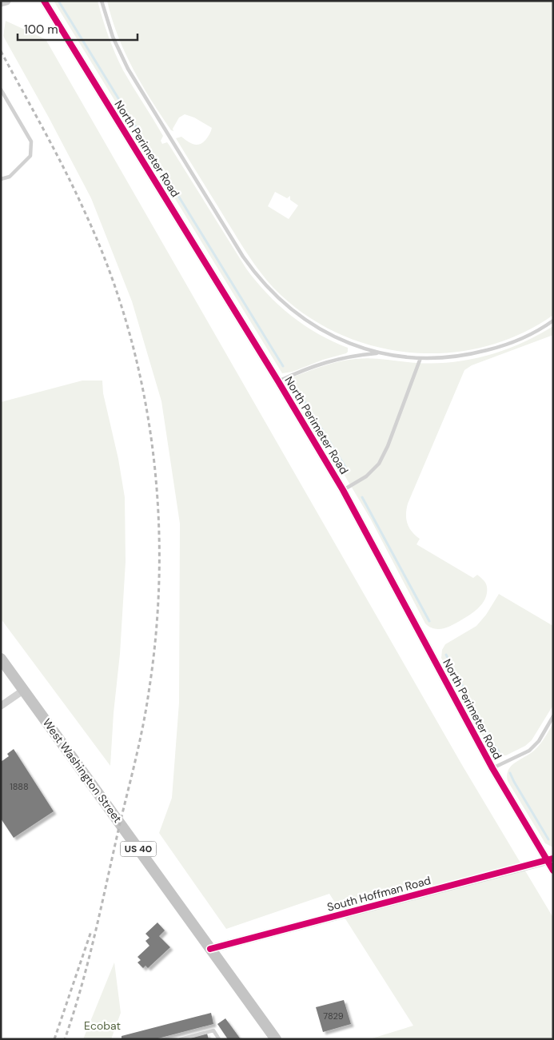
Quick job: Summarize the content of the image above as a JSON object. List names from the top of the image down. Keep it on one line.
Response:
{"streets":{"main road":["West Washington Street","US 40"],"street":["North Perimeter Road","South Hoffman Road"]},"crossings":[["North Perimeter Road","South Hoffman Road"],["West Washington Street","South Hoffman Road"]],"parks":["Ecobat"],"house_numbers":["1888","7829"],"scale_bar":"100 m"}
